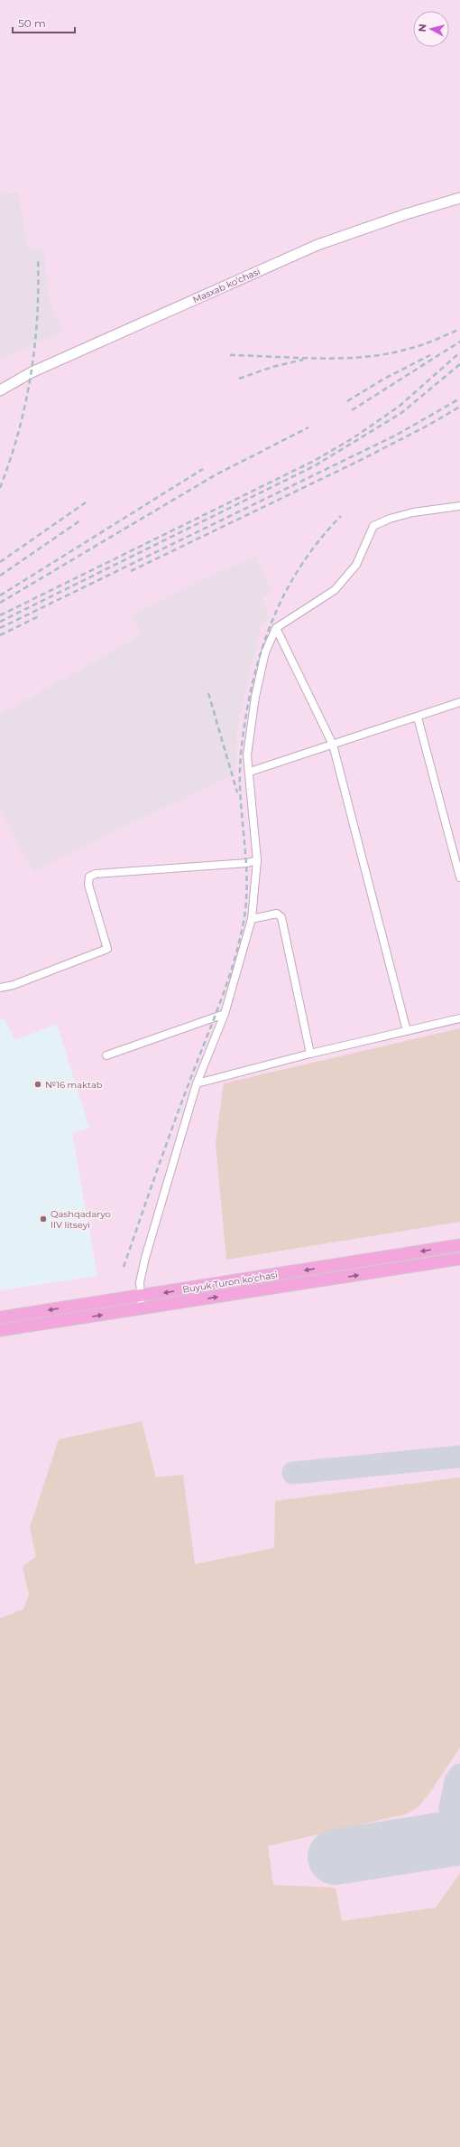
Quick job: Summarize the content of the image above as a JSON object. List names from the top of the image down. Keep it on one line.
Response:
{"streets":{"main road":["Masxab ko'chasi","Buyuk Turon ko'chasi"]},"places":["№16 maktab","Qashqadaryo IIV litseyi"],"scale_bar":"50 m","north":"left"}
